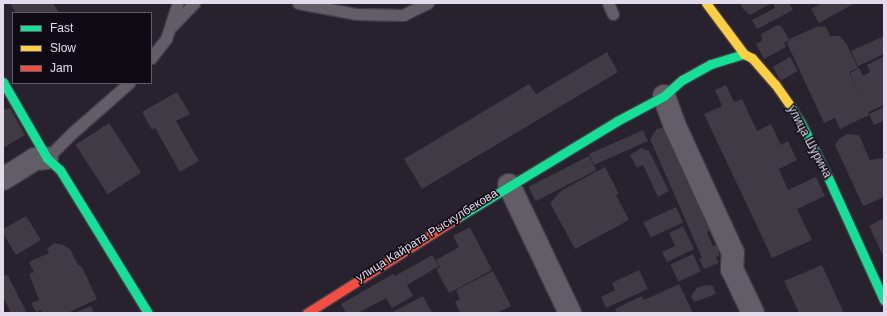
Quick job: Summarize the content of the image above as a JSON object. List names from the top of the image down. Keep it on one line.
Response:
{"streets":{"street":["улица Шурина","улица Кайрата Рыскулбекова"]},"legend":["Fast","Slow","Jam"]}
